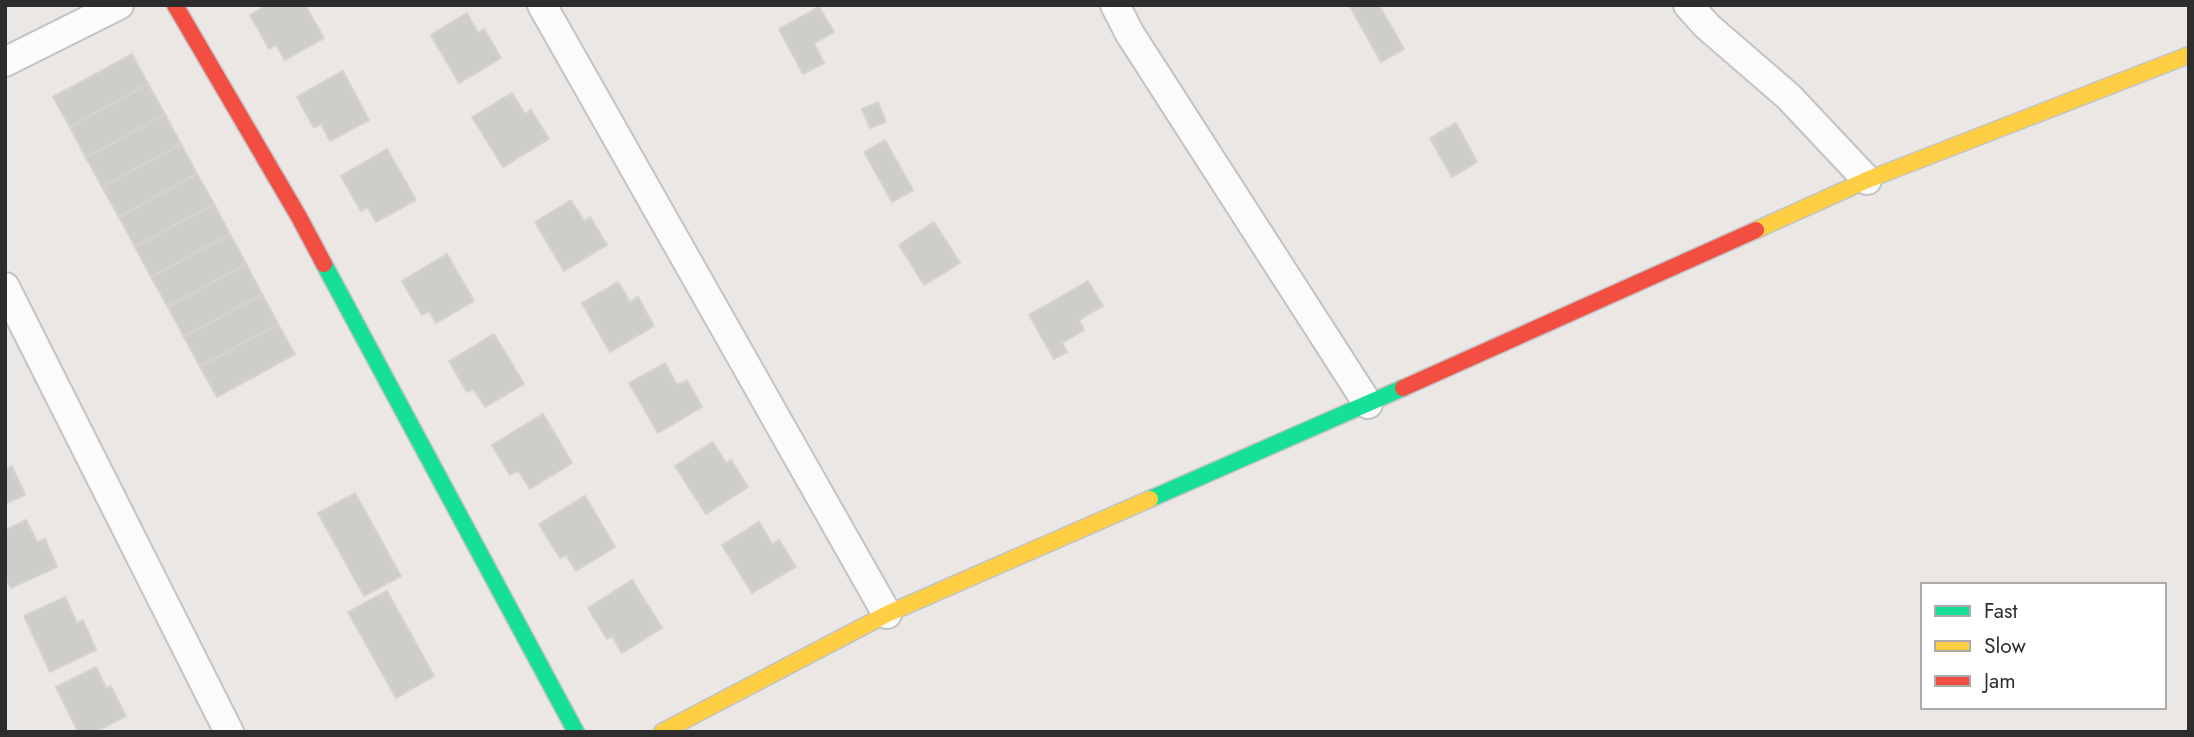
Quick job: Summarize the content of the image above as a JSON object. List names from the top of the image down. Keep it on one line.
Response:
{"legend":["Fast","Slow","Jam"]}
